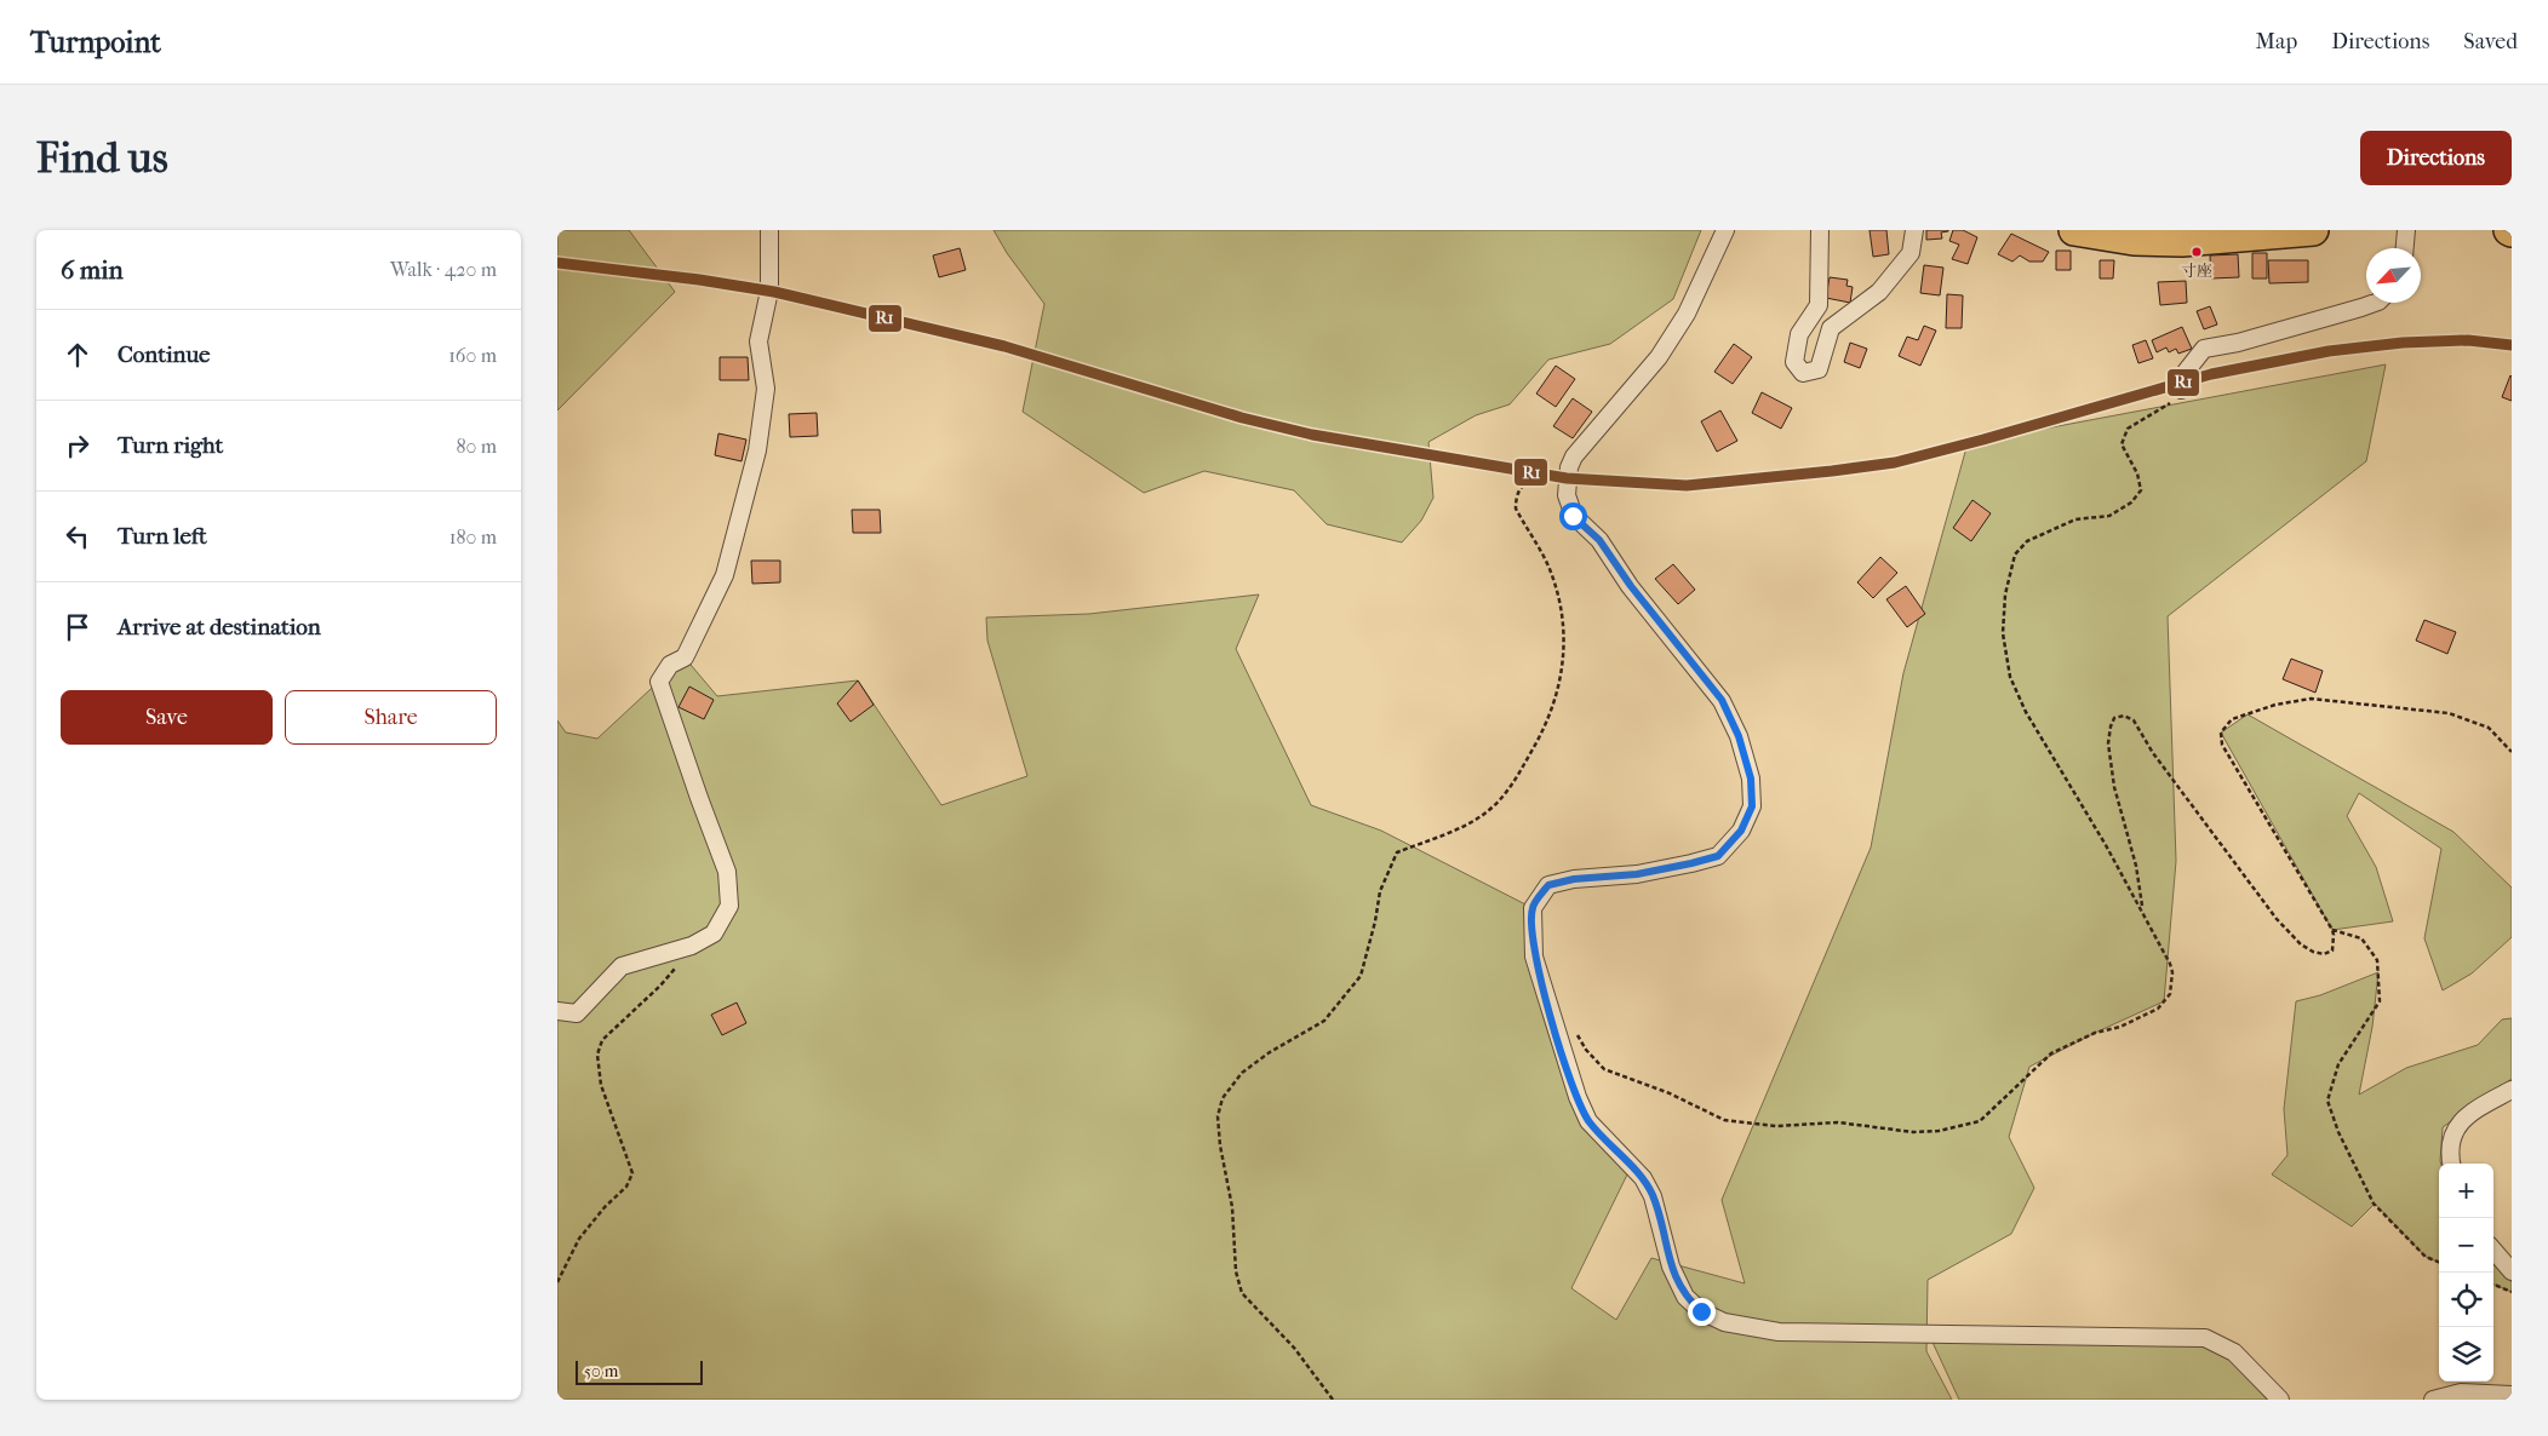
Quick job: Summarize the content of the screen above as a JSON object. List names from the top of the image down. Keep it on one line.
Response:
{"places":["寸座"],"lines":["transit line R1"],"scale_bar":"50 m","north":"bottom left","page":{"header":"Turnpoint","nav":["Map","Directions","Saved"],"buttons":["Directions",["Save","Share"]],"title":"Find us","heading":["6 min","Walk · 420 m"],"list":[["Continue","160 m"],["Turn right","80 m"],["Turn left","180 m"],"Arrive at destination"],"map_buttons":["+","−"],"scale":"50 m"}}
